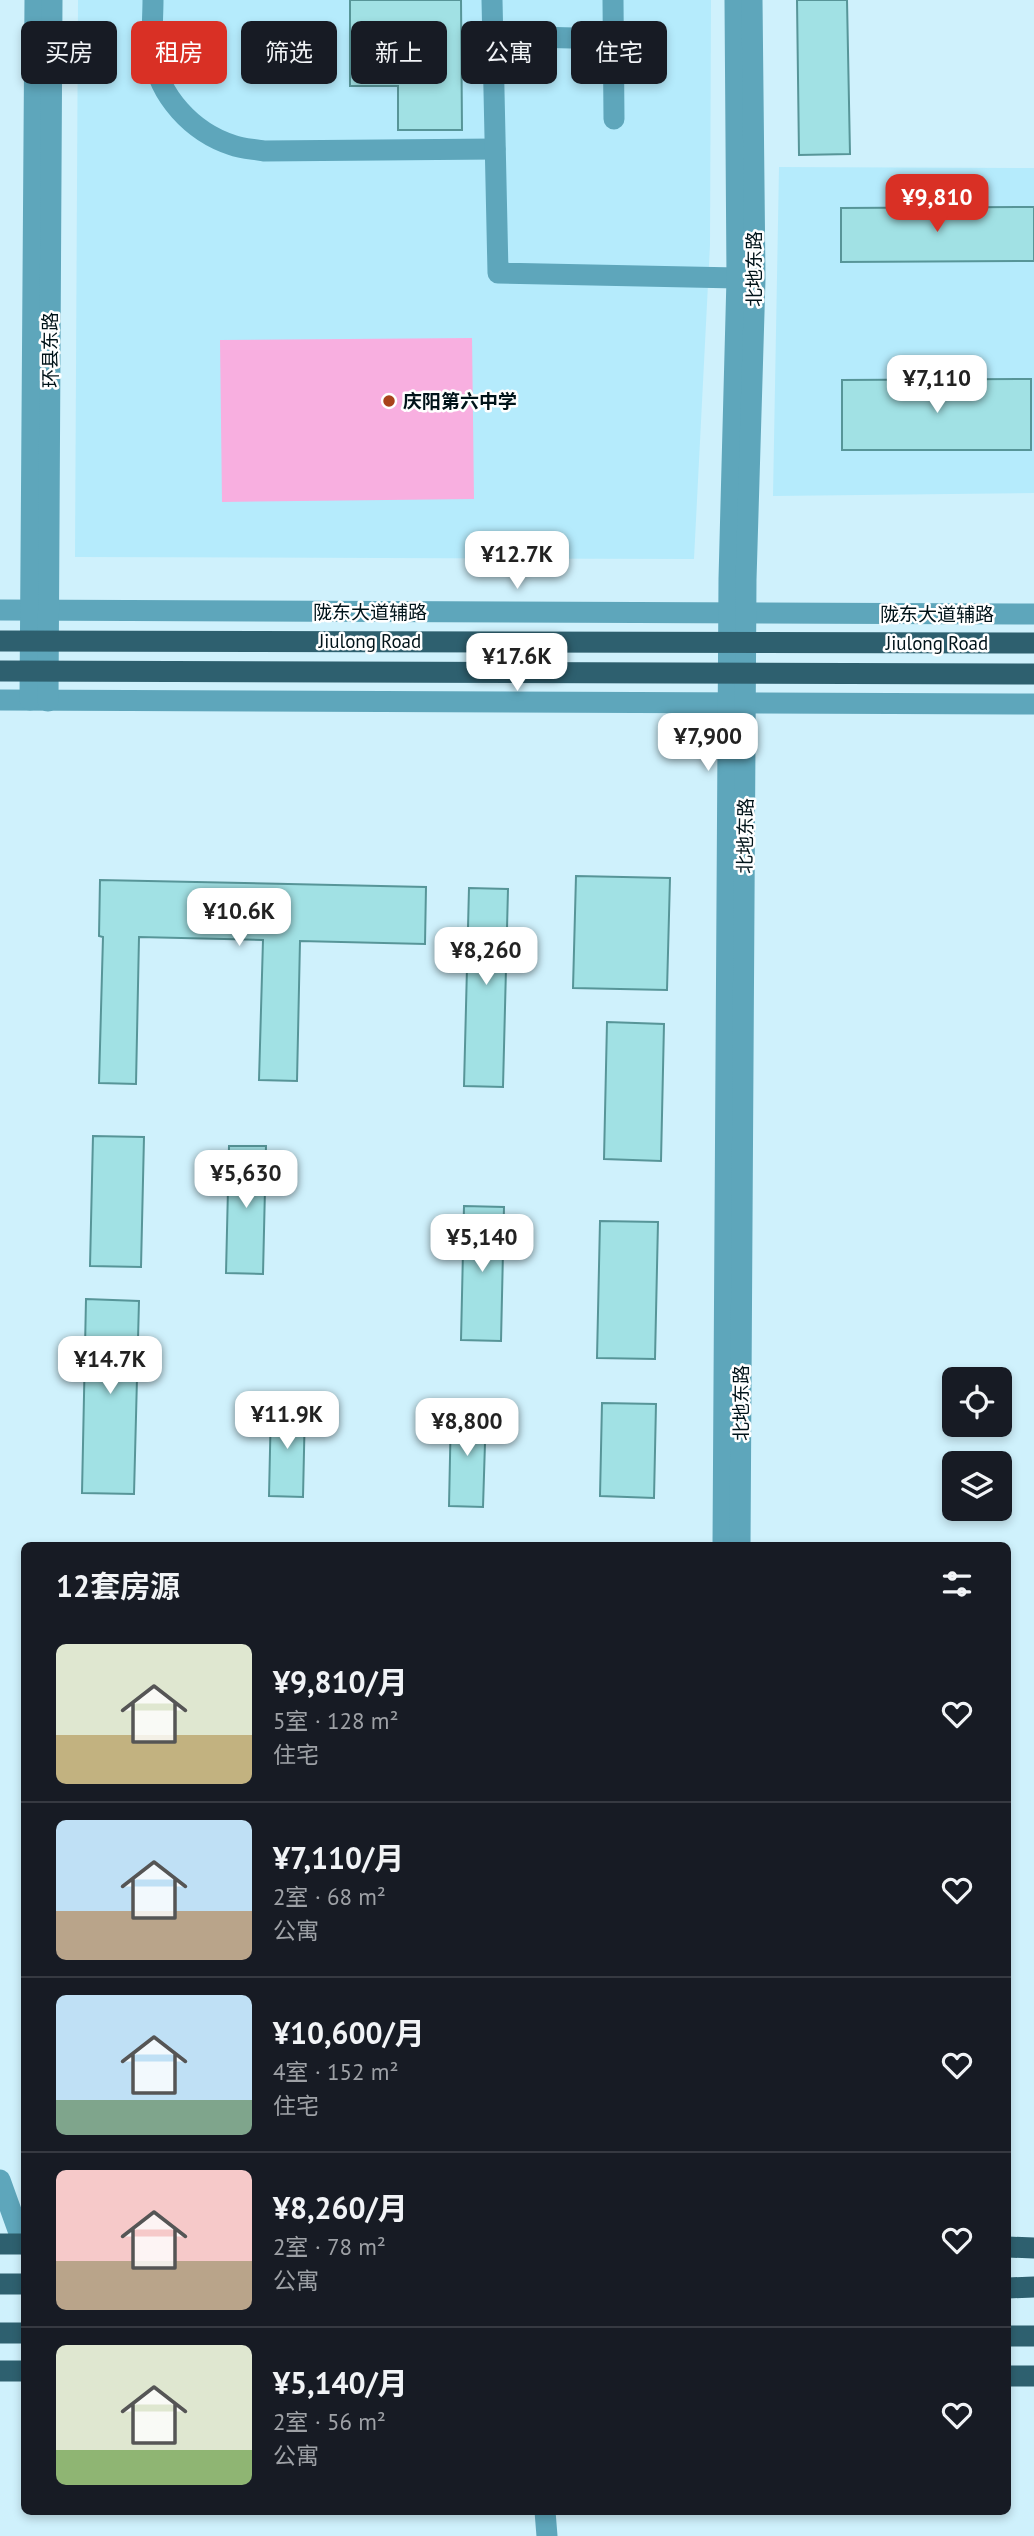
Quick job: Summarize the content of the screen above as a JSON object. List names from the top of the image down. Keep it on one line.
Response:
{"streets":{"main road":["Jiulong Road"],"street":["北地东路","环县东路","陇东大道辅路"]},"crossings":[["北地东路","陇东大道辅路"],["北地东路","Jiulong Road"],["环县东路","陇东大道辅路"],["环县东路","Jiulong Road"]],"places":["庆阳第六中学"],"page":{"chip":["买房","租房","筛选","新上","公寓","住宅"],"price":["¥9,810","¥7,110","¥12.7K","¥17.6K","¥7,900","¥10.6K","¥8,260","¥5,630","¥5,140","¥14.7K","¥11.9K","¥8,800"],"heading":"12套房源","list":[{"name":"¥9,810/月","note":"5室 · 128 m² · 住宅"},{"name":"¥7,110/月","note":"2室 · 68 m² · 公寓"},{"name":"¥10,600/月","note":"4室 · 152 m² · 住宅"},{"name":"¥8,260/月","note":"2室 · 78 m² · 公寓"},{"name":"¥5,140/月","note":"2室 · 56 m² · 公寓"}]}}
